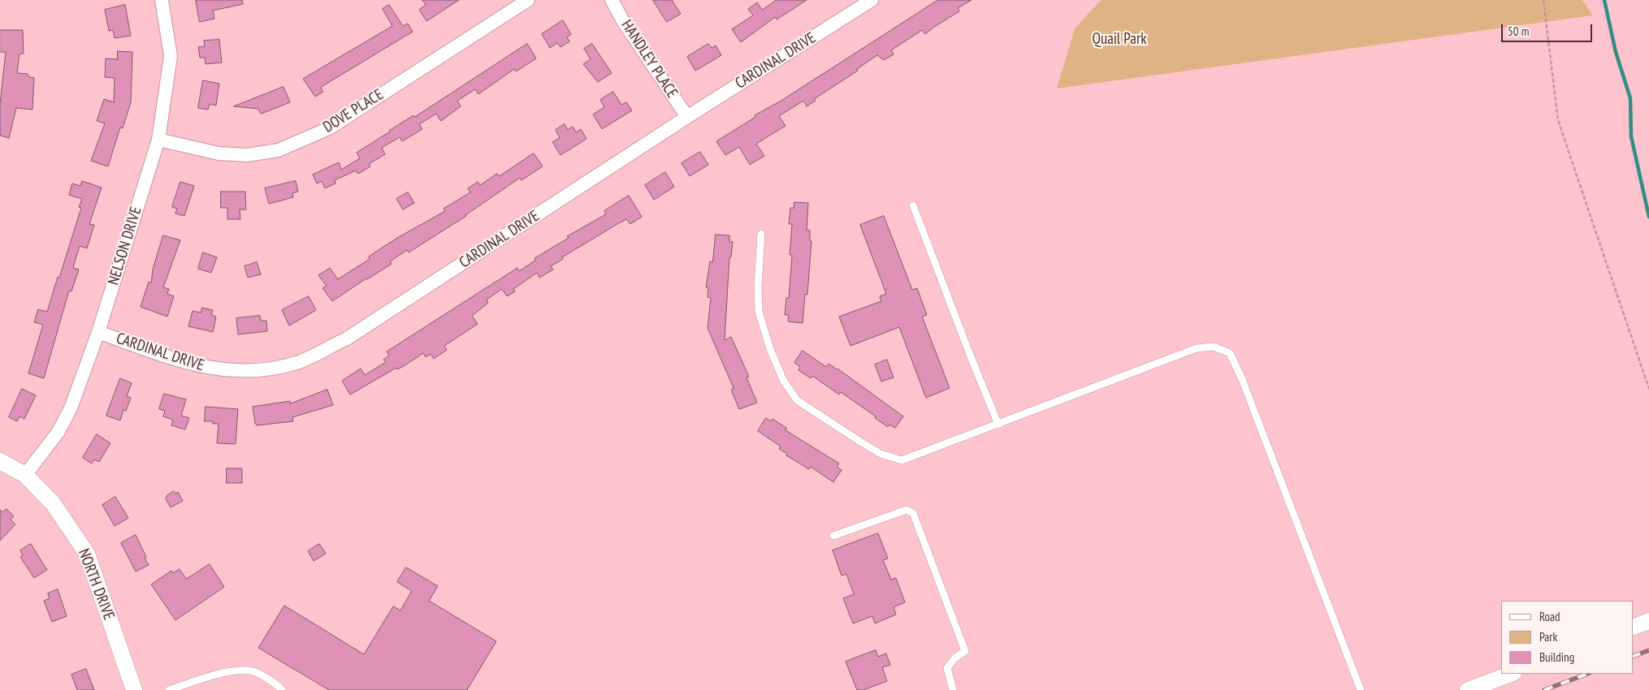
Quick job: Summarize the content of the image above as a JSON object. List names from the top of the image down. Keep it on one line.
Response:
{"streets":{"street":["HANDLEY PLACE","CARDINAL DRIVE","DOVE PLACE","NELSON DRIVE","NORTH DRIVE"]},"crossings":[["HANDLEY PLACE","CARDINAL DRIVE"],["CARDINAL DRIVE","NELSON DRIVE"],["DOVE PLACE","NELSON DRIVE"],["NELSON DRIVE","NORTH DRIVE"]],"parks":["Quail Park"],"legend":["Road","Park","Building"],"scale_bar":"50 m"}
